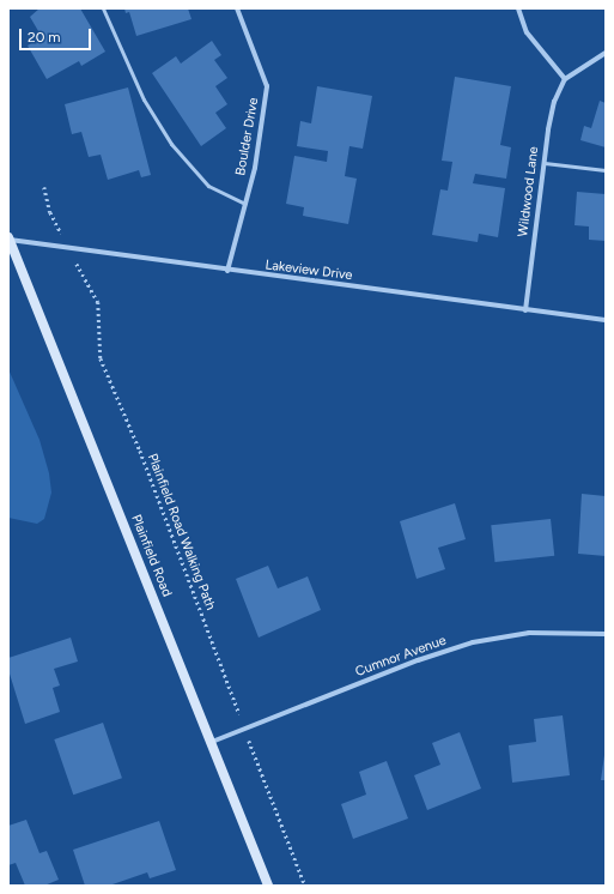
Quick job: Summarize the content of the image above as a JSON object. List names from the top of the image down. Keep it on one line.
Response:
{"streets":{"main road":["Plainfield Road"],"street":["Boulder Drive","Wildwood Lane","Lakeview Drive","Cumnor Avenue"],"path":["Plainfield Road Walking Path"]},"crossings":[["Boulder Drive","Lakeview Drive"],["Wildwood Lane","Lakeview Drive"],["Lakeview Drive","Plainfield Road Walking Path"],["Lakeview Drive","Plainfield Road"],["Plainfield Road Walking Path","Cumnor Avenue"],["Plainfield Road","Cumnor Avenue"]],"scale_bar":"20 m"}
